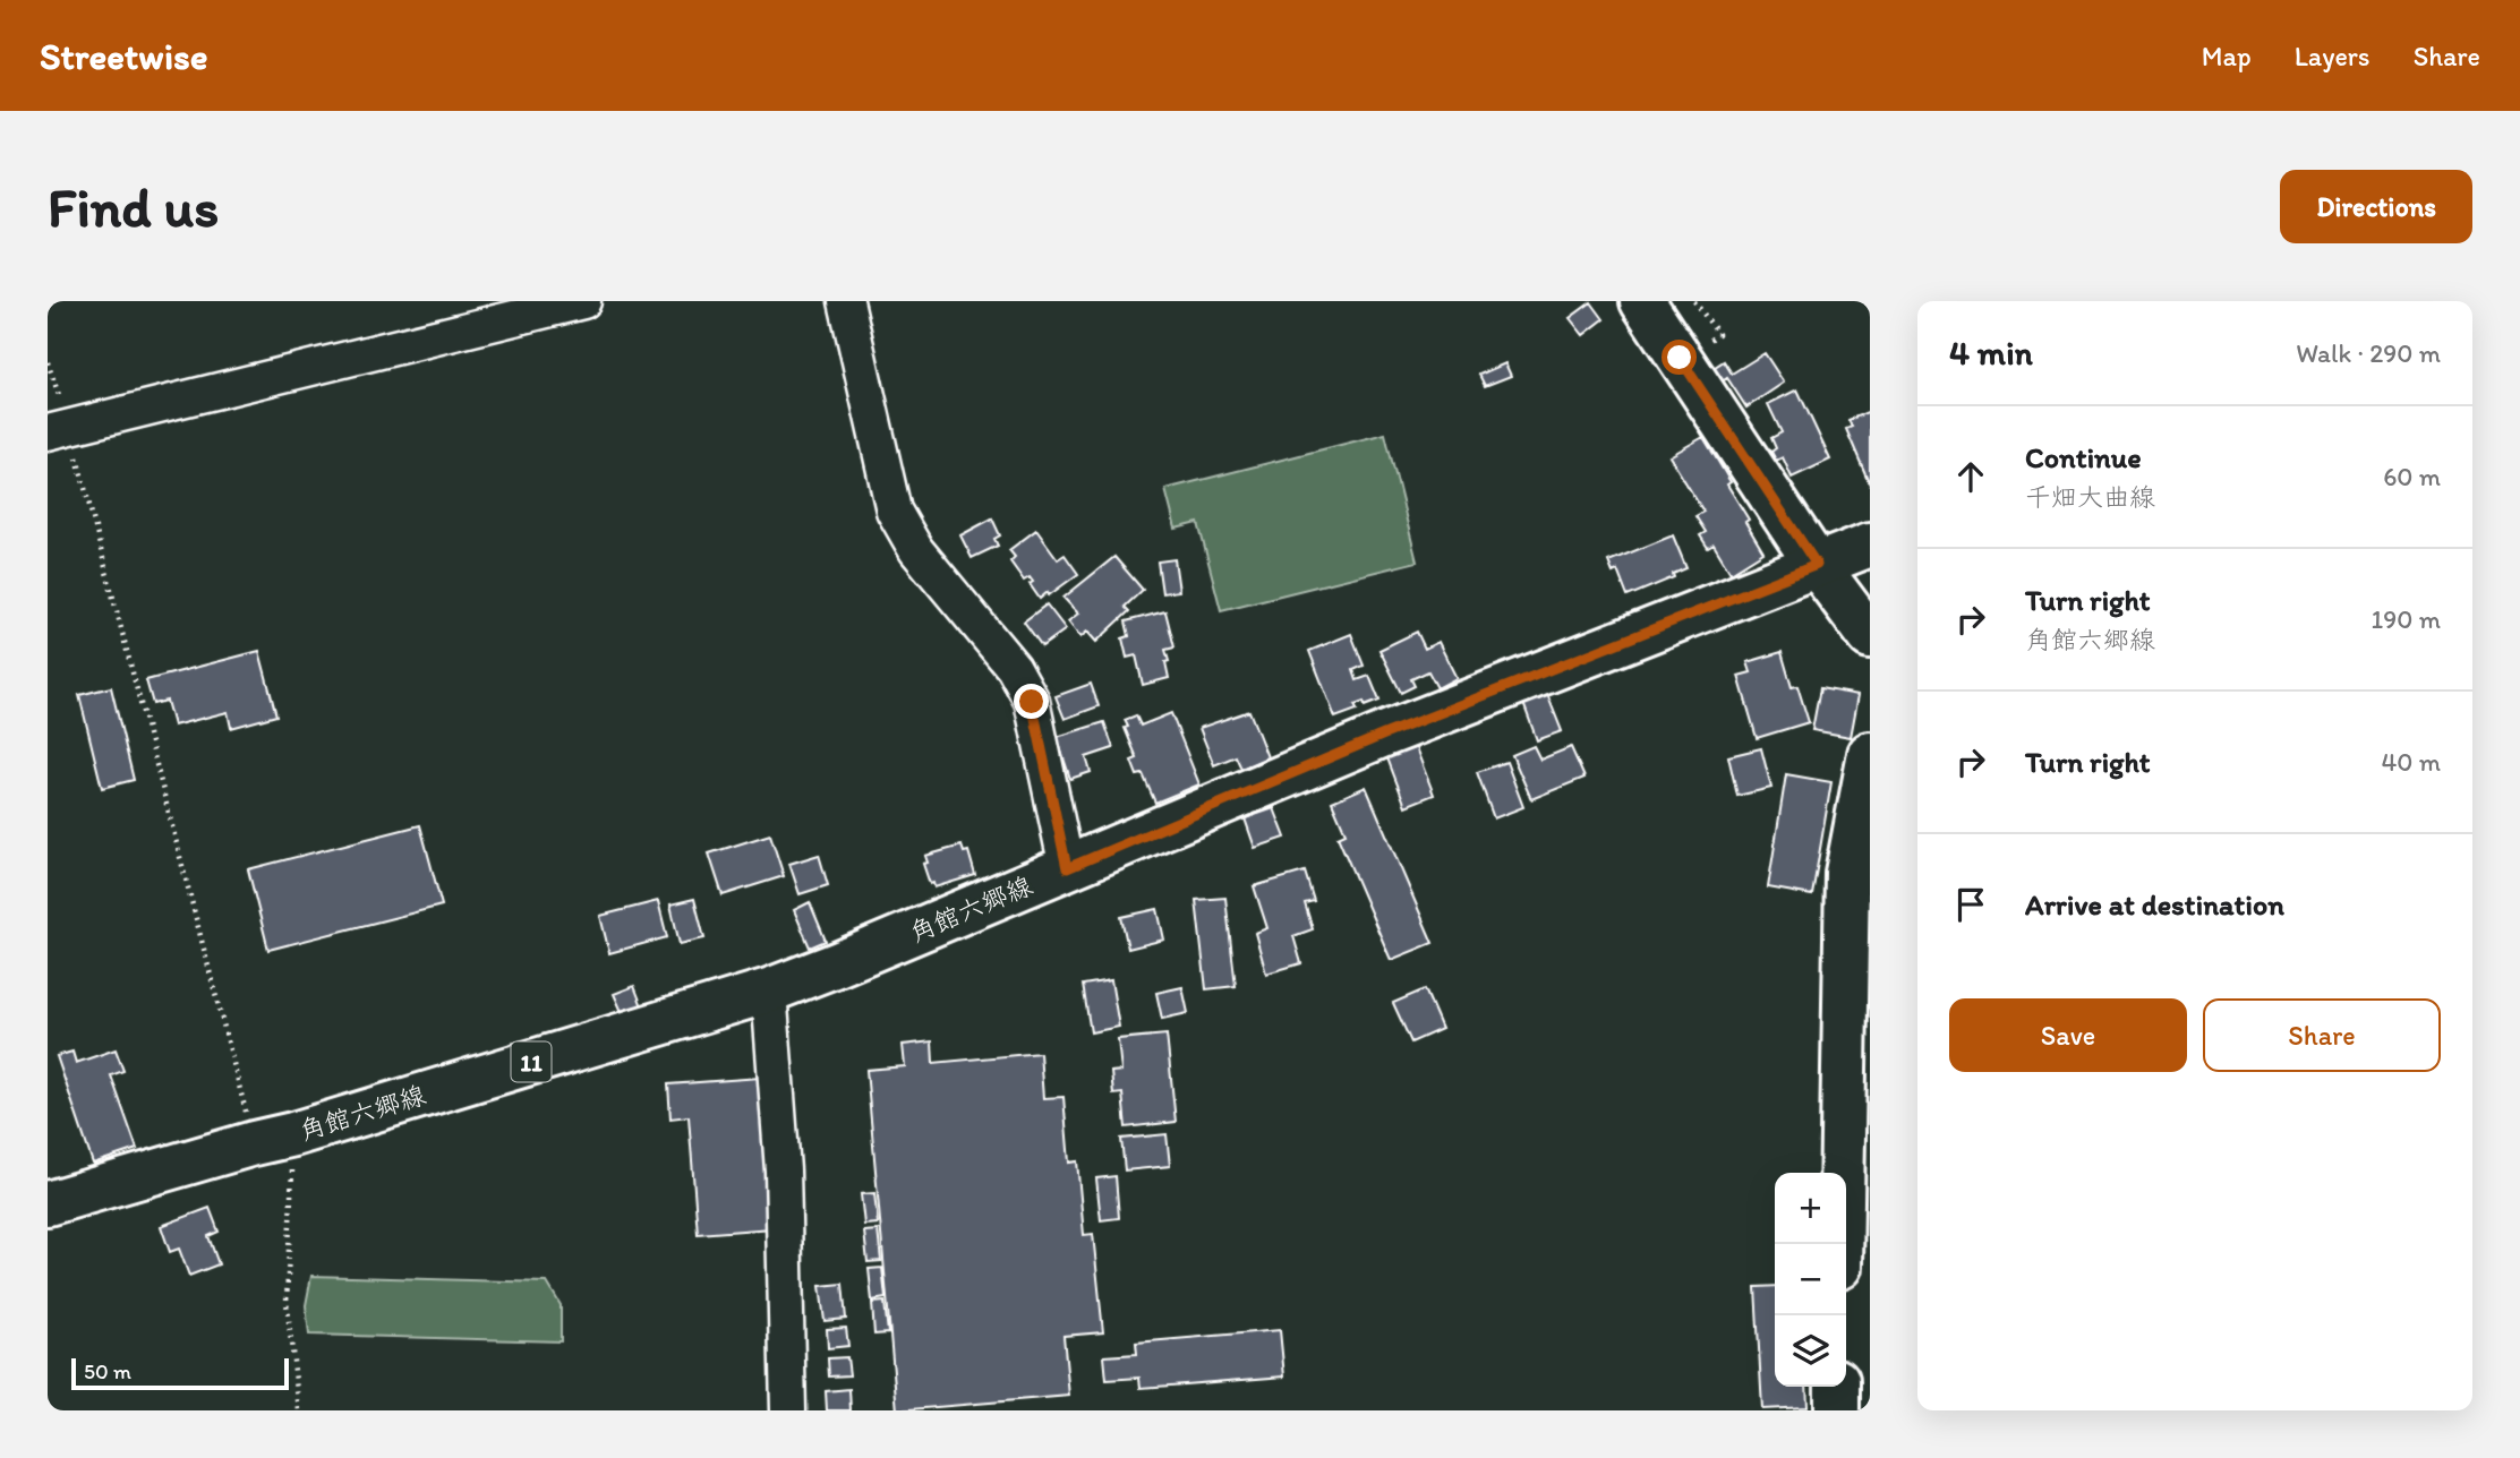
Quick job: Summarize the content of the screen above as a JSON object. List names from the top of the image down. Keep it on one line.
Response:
{"streets":{"main road":["角館六郷線","11"]},"scale_bar":"50 m","page":{"header":"Streetwise","nav":["Map","Layers","Share"],"buttons":["Directions",["Save","Share"]],"title":"Find us","heading":["4 min","Walk · 290 m"],"list":[["Continue","千畑大曲線","60 m"],["Turn right","角館六郷線","190 m"],["Turn right","40 m"],"Arrive at destination"],"map_buttons":["+","−"],"scale":"50 m"}}
